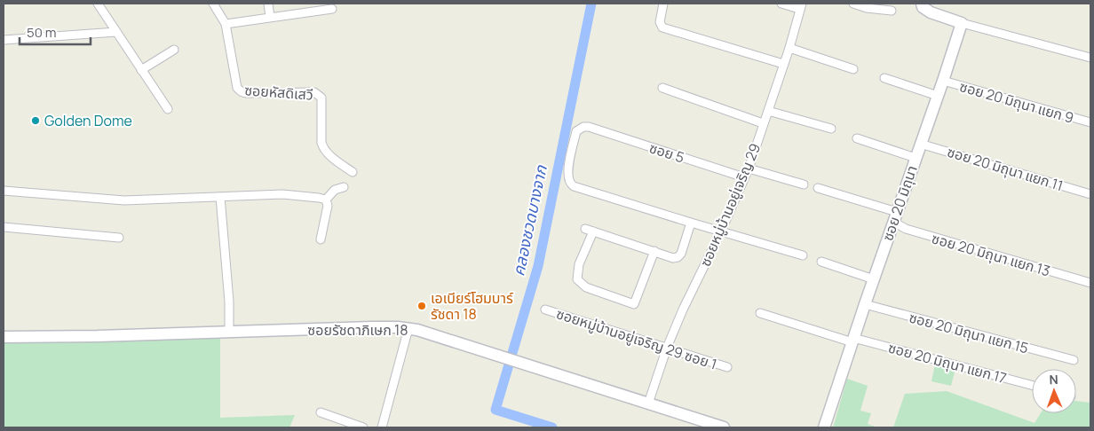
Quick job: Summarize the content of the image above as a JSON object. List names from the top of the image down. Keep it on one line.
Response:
{"streets":{"street":["ซอยหัสดิเสวี","ซอย 20 มิถุนา แยก 9","ซอย 5","ซอย 20 มิถุนา แยก 11","ซอย 20 มิถุนา","ซอยหมู่บ้านอยู่เจริญ 29","ซอย 20 มิถุนา แยก 13","ซอยรัชดาภิเษก 18","ซอย 20 มิถุนา แยก 15","ซอยหมู่บ้านอยู่เจริญ 29 ซอย 1","ซอย 20 มิถุนา แยก 17"]},"crossings":[["ซอย 20 มิถุนา แยก 9","ซอย 20 มิถุนา"],["ซอย 5","ซอยหมู่บ้านอยู่เจริญ 29"],["ซอย 20 มิถุนา แยก 11","ซอย 20 มิถุนา"],["ซอย 20 มิถุนา","ซอย 20 มิถุนา แยก 13"],["ซอย 20 มิถุนา","ซอย 20 มิถุนา แยก 15"],["ซอย 20 มิถุนา","ซอย 20 มิถุนา แยก 17"],["ซอยหมู่บ้านอยู่เจริญ 29","ซอยรัชดาภิเษก 18"],["ซอยหมู่บ้านอยู่เจริญ 29","ซอยหมู่บ้านอยู่เจริญ 29 ซอย 1"]],"water":["คลองชวดบางจาก"],"places":["Golden Dome","เอเบียร์โฮมบาร์ รัชดา 18"],"scale_bar":"50 m","north":"top"}
